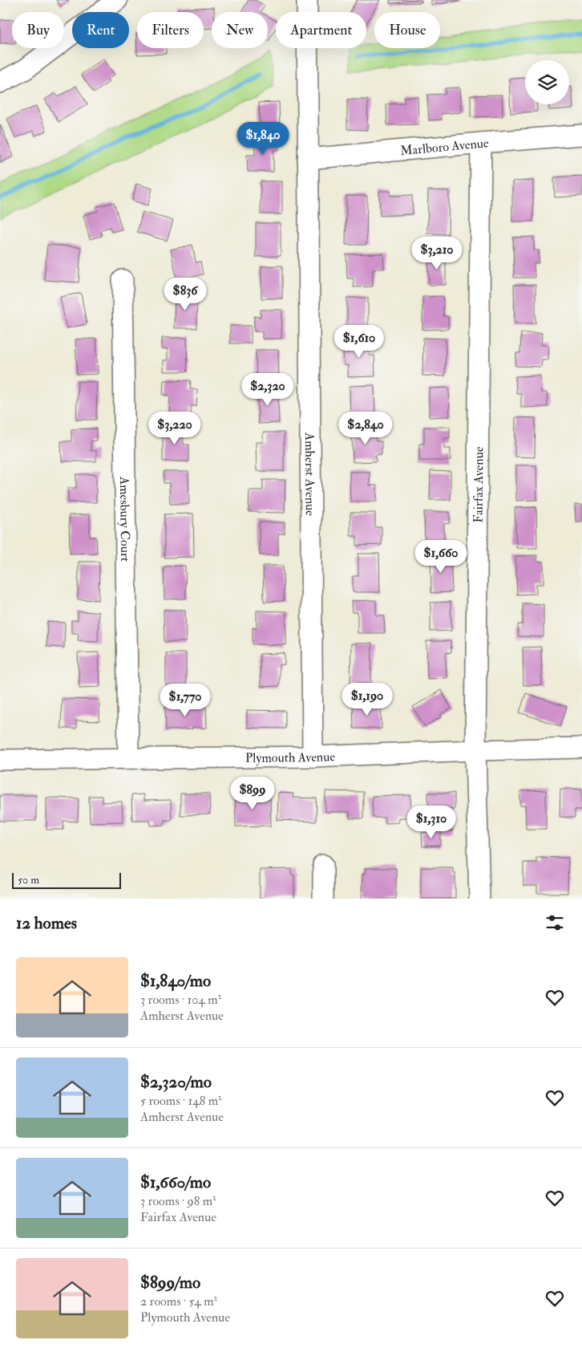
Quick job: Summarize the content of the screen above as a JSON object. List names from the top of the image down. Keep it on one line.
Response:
{"streets":{"street":["Marlboro Avenue","Amherst Avenue","Fairfax Avenue","Amesbury Court","Plymouth Avenue"]},"crossings":[["Marlboro Avenue","Amherst Avenue"],["Marlboro Avenue","Fairfax Avenue"],["Amherst Avenue","Plymouth Avenue"],["Fairfax Avenue","Plymouth Avenue"],["Amesbury Court","Plymouth Avenue"]],"scale_bar":"50 m","page":{"chip":["Buy","Rent","Filters","New","Apartment","House"],"price":["$1,840","$3,210","$836","$1,610","$2,320","$3,220","$2,840","$1,660","$1,190","$1,770","$899","$1,310"],"scale":"50 m","heading":"12 homes","list":[{"name":"$1,840/mo","note":"3 rooms · 104 m² · Amherst Avenue"},{"name":"$2,320/mo","note":"5 rooms · 148 m² · Amherst Avenue"},{"name":"$1,660/mo","note":"3 rooms · 98 m² · Fairfax Avenue"},{"name":"$899/mo","note":"2 rooms · 54 m² · Plymouth Avenue"}]}}
